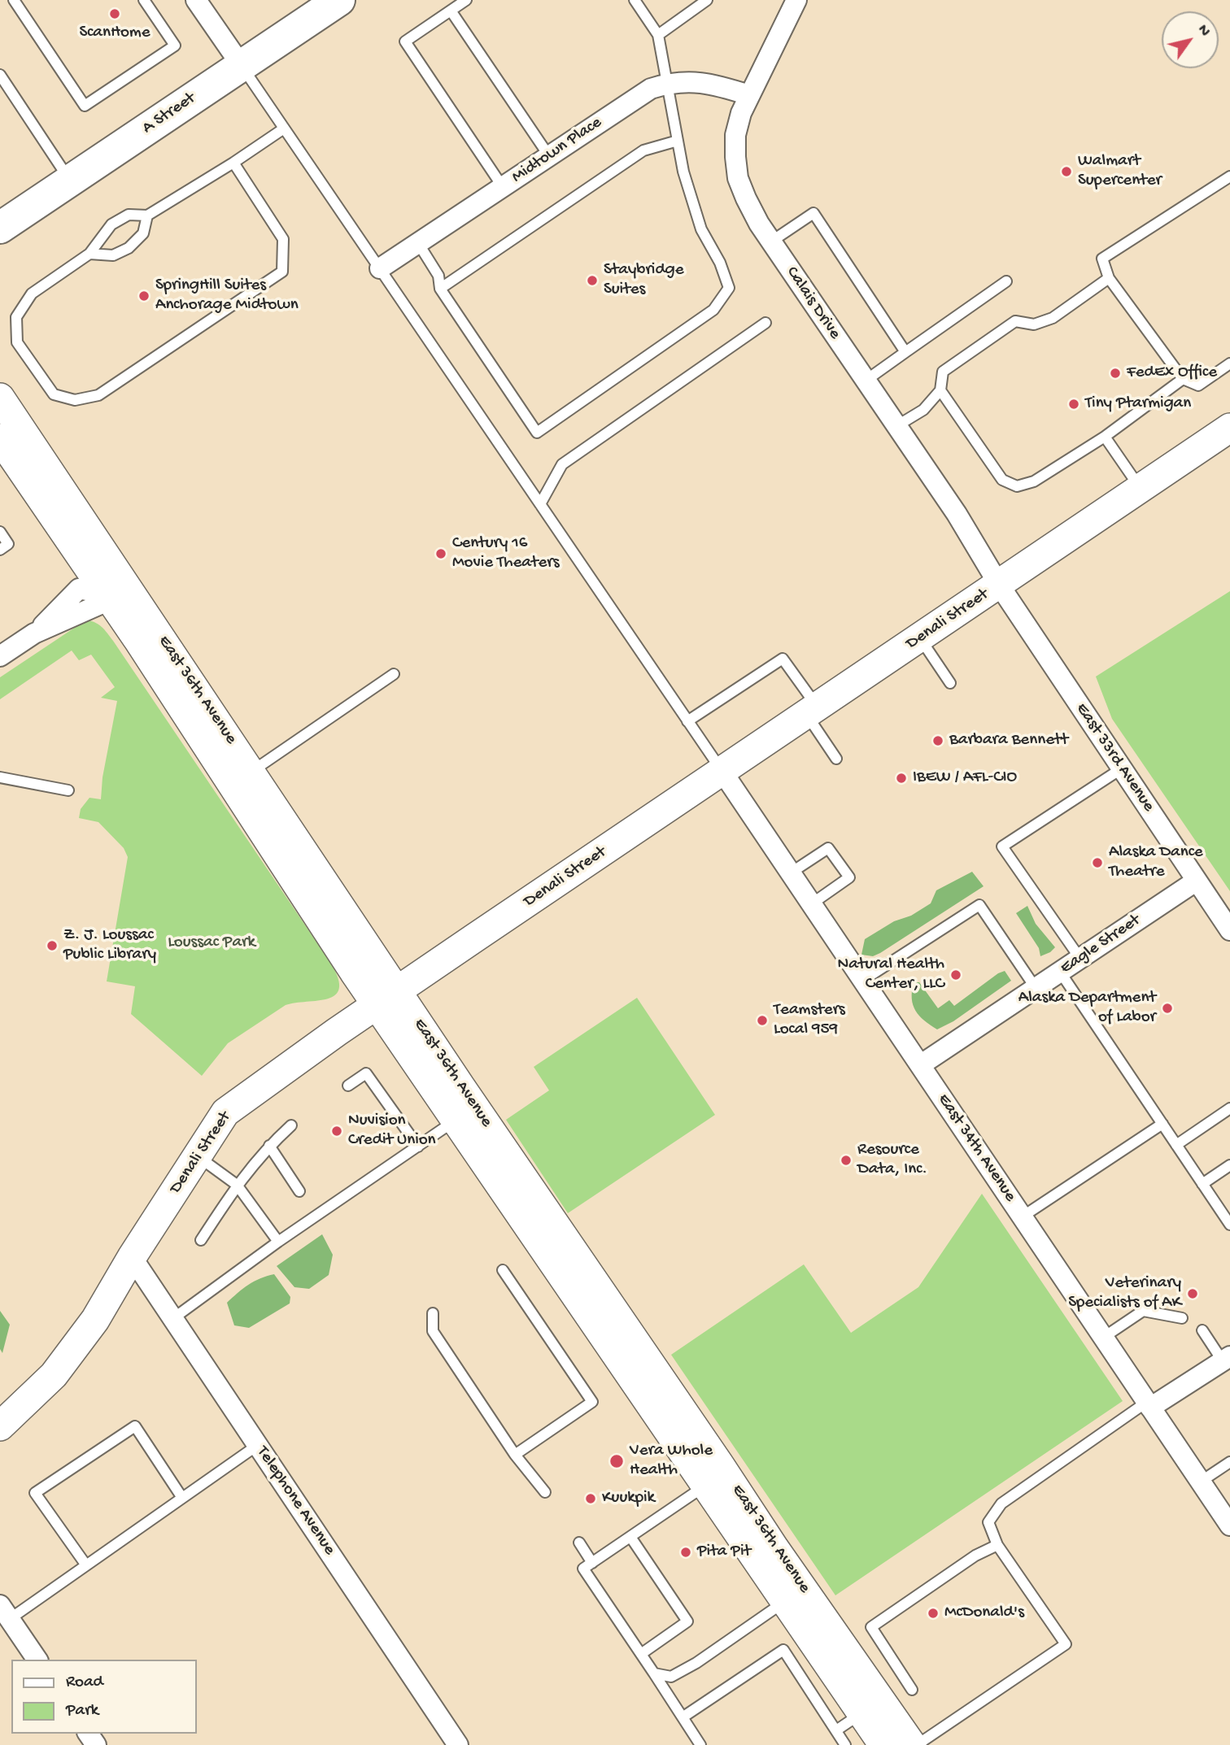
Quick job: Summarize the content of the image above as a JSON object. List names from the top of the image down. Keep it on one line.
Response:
{"streets":{"main road":["A Street","Denali Street","East 36th Avenue"],"street":["Midtown Place","Calais Drive","East 33rd Avenue","Eagle Street","East 34th Avenue","Telephone Avenue"]},"crossings":[["Midtown Place","Calais Drive"],["Calais Drive","Denali Street"],["Calais Drive","East 33rd Avenue"],["Denali Street","East 36th Avenue"],["Denali Street","East 33rd Avenue"],["Denali Street","East 34th Avenue"],["Denali Street","Telephone Avenue"],["East 33rd Avenue","Eagle Street"],["Eagle Street","East 34th Avenue"]],"parks":["Loussac Park"],"places":["ScanHome","Walmart Supercenter","Staybridge Suites","SpringHill Suites Anchorage Midtown","FedEx Office","Tiny Ptarmigan","Century 16 Movie Theaters","Barbara Bennett","IBEW / AFL-CIO","Alaska Dance Theatre","Z. J. Loussac Public Library","Natural Health Center, LLC","Alaska Department of Labor","Teamsters Local 959","Nuvision Credit Union","Resource Data, Inc.","Veterinary Specialists of AK","Vera Whole Health","Kuukpik","Pita Pit","McDonald's"],"legend":["Road","Park"],"north":"top right"}
